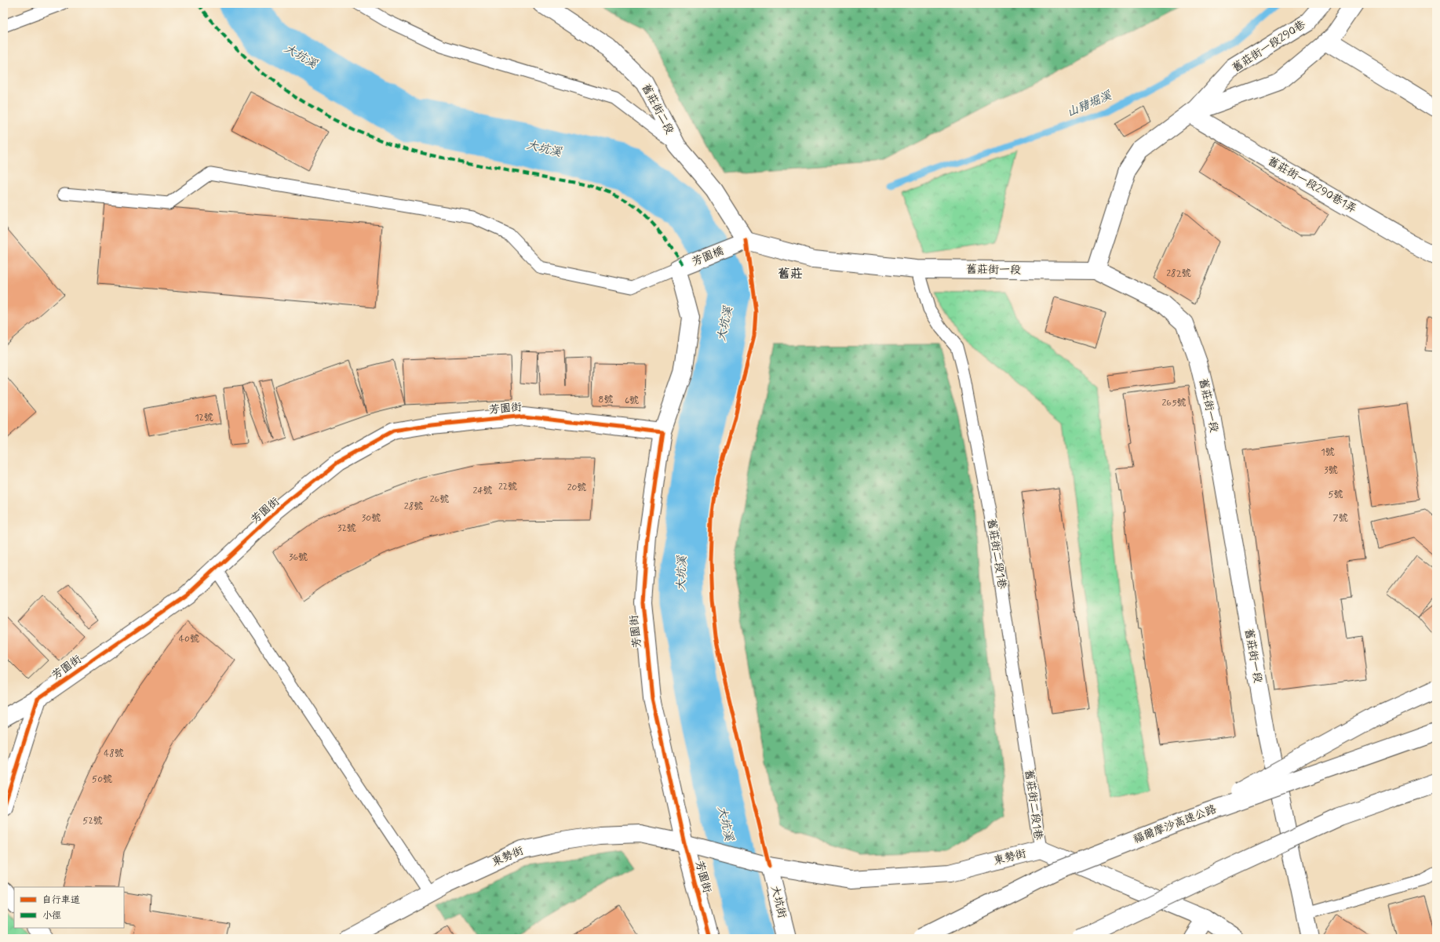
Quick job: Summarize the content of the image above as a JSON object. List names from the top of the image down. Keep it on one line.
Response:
{"streets":{"main road":["舊莊街一段290巷","舊莊街二段","舊莊街一段290巷1弄","芳園橋","舊莊街一段","芳園街","福爾摩沙高速公路","東勢街","大坑街"],"lane":["舊莊街二段1巷"]},"crossings":[["舊莊街一段290巷","舊莊街一段290巷1弄"],["舊莊街一段290巷","舊莊街一段"],["舊莊街二段","芳園橋"],["舊莊街二段","舊莊街一段"],["芳園橋","舊莊街一段"],["舊莊街一段","舊莊街二段1巷"],["芳園街","東勢街"],["舊莊街二段1巷","東勢街"],["東勢街","大坑街"]],"districts":["舊莊"],"water":["大坑溪","山豬堀溪"],"house_numbers":["282號","8號","6號","265號","12號","1號","3號","22號","20號","24號","5號","26號","28號","30號","7號","32號","36號","40號","48號","50號","52號"],"legend":["自行車道","小徑"]}
